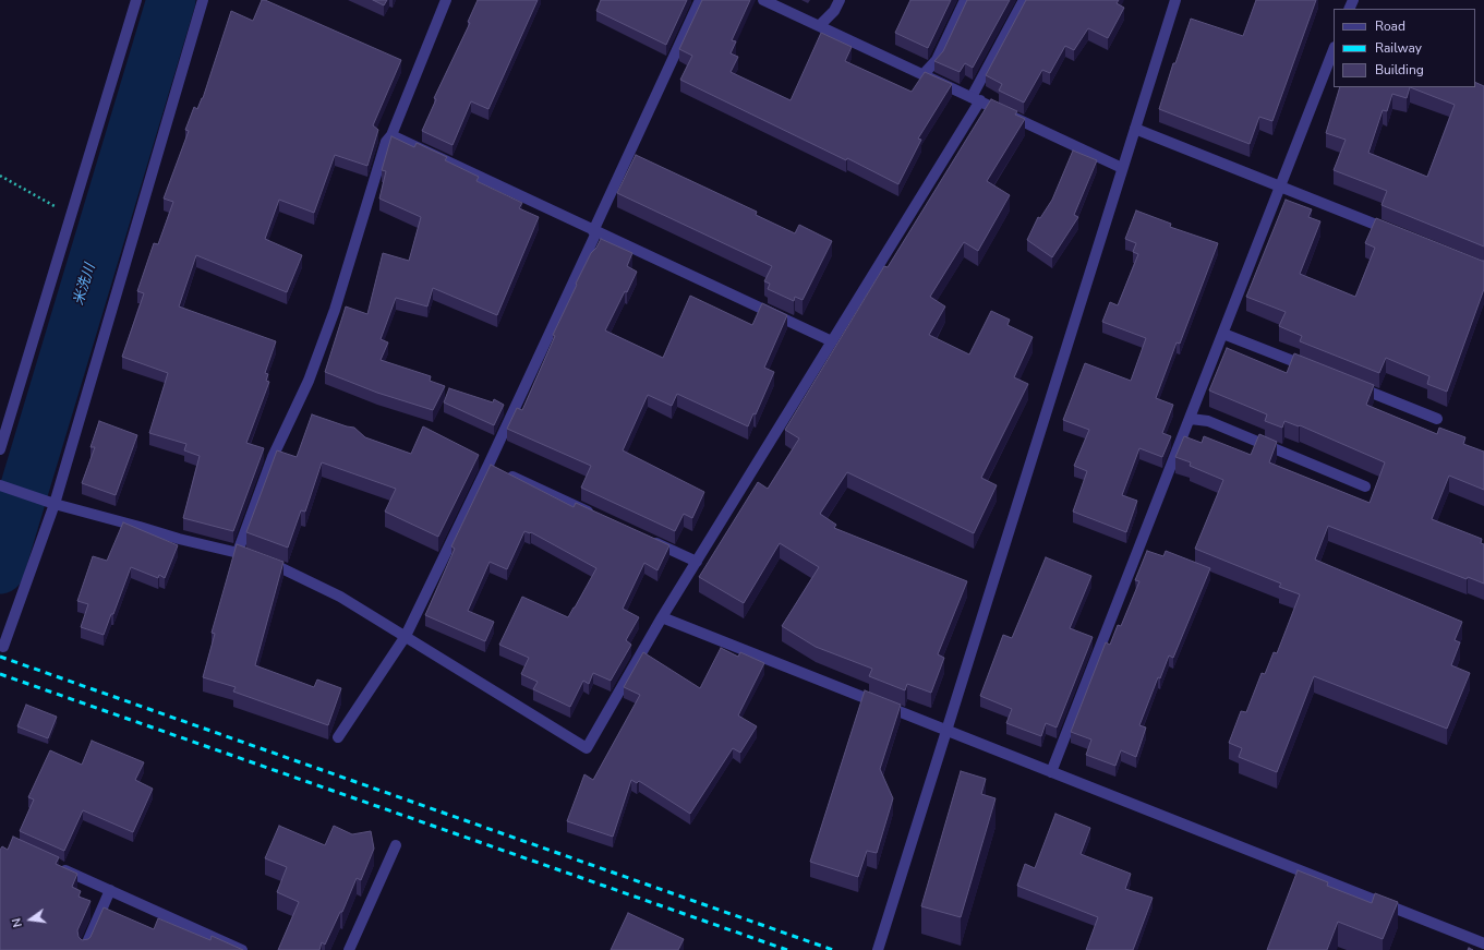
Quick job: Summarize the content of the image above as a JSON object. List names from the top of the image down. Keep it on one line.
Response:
{"water":["米洗川"],"legend":["Road","Railway","Building"],"north":"left"}
